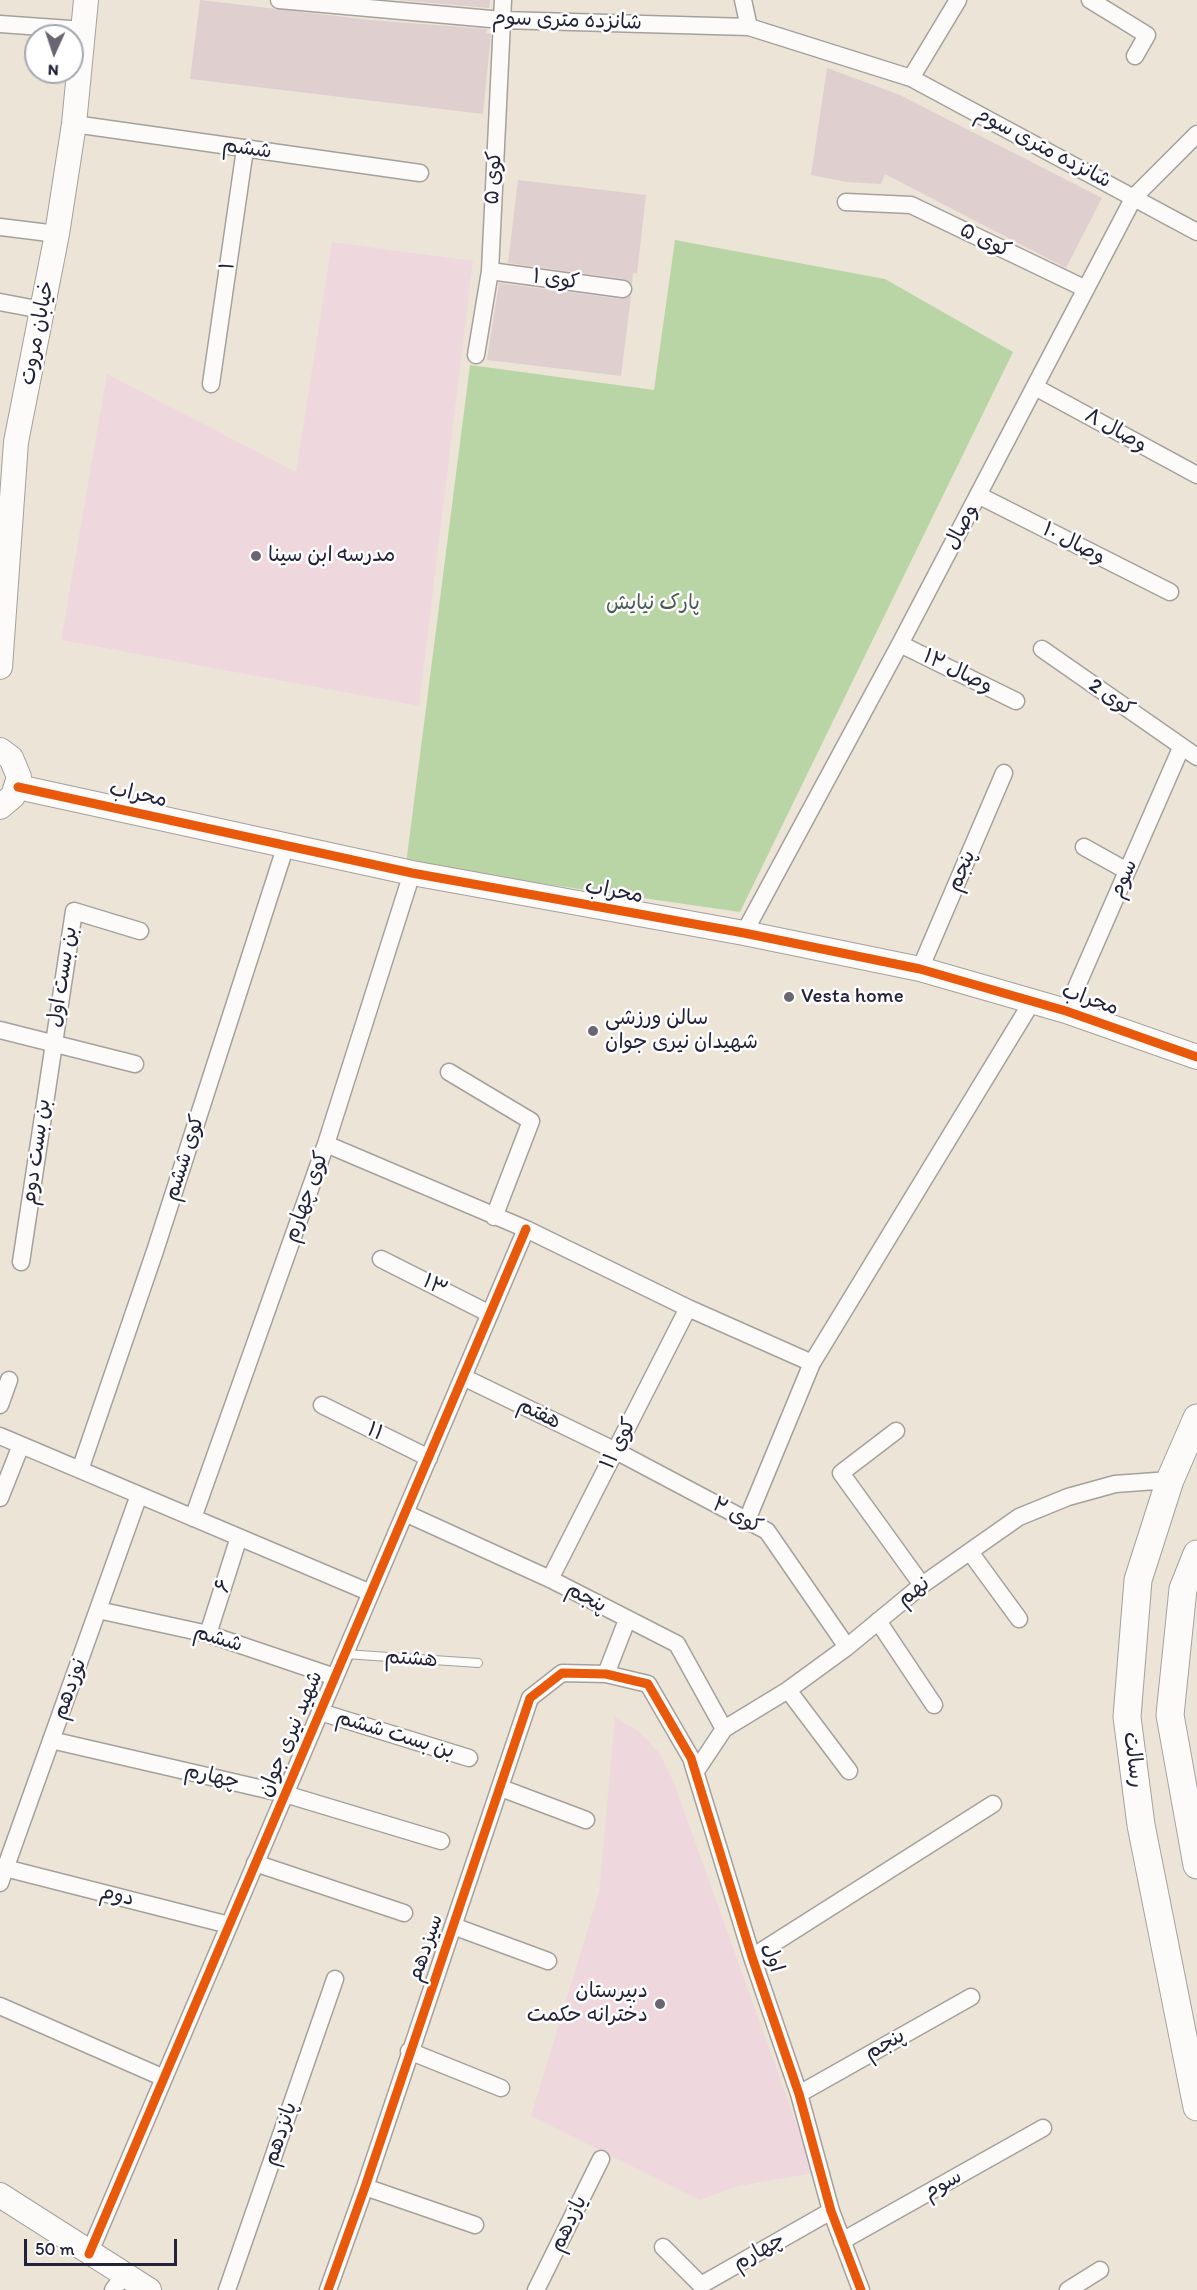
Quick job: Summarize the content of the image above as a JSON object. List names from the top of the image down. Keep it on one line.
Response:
{"streets":{"main road":["رسالت"],"street":["شانزده متری سوم","ششم","کوی ۵","۱","کوی ۱","خیابان مروت","وصال ۸","وصال","وصال ۱۰","وصال ۱۲","کوی 2","محراب","پنجم","سوم","بن بست اول","بن بست دوم","کوی ششم","کوی چهارم","۱۳","هفتم","۱۱","کوی ۱۱","کوی ۲","۶","نهم","نوزدهم","شهید نیری جوان","بن بست ششم","چهارم","دوم","سیزدهم","اول","پانزدهم","یازدهم"],"lane":["هشتم"]},"crossings":[["شانزده متری سوم","کوی ۵"],["شانزده متری سوم","وصال"],["ششم","۱"],["ششم","خیابان مروت"],["ششم","۶"],["ششم","نوزدهم"],["ششم","شهید نیری جوان"],["کوی ۵","کوی ۱"],["کوی ۵","وصال"],["وصال ۸","وصال"],["وصال","وصال ۱۰"],["وصال","وصال ۱۲"],["وصال","محراب"],["کوی 2","سوم"],["محراب","پنجم"],["محراب","سوم"],["محراب","کوی ششم"],["محراب","کوی چهارم"],["پنجم","کوی ۱۱"],["پنجم","نهم"],["پنجم","شهید نیری جوان"],["پنجم","اول"],["سوم","اول"],["بن بست اول","بن بست دوم"],["۱۳","شهید نیری جوان"],["هفتم","کوی ۱۱"],["هفتم","کوی ۲"],["هفتم","شهید نیری جوان"],["۱۱","شهید نیری جوان"],["کوی ۱۱","کوی ۲"],["کوی ۲","نهم"],["نهم","رسالت"],["نهم","اول"],["هشتم","شهید نیری جوان"],["نوزدهم","چهارم"],["نوزدهم","دوم"],["شهید نیری جوان","بن بست ششم"],["شهید نیری جوان","چهارم"],["شهید نیری جوان","دوم"],["چهارم","اول"],["سیزدهم","اول"]],"parks":["پارک نیایش"],"places":["مدرسه ابن سینا","Vesta home","سالن ورزشی شهیدان نیری جوان","دبیرستان دخترانه حکمت"],"scale_bar":"50 m","north":"bottom"}
